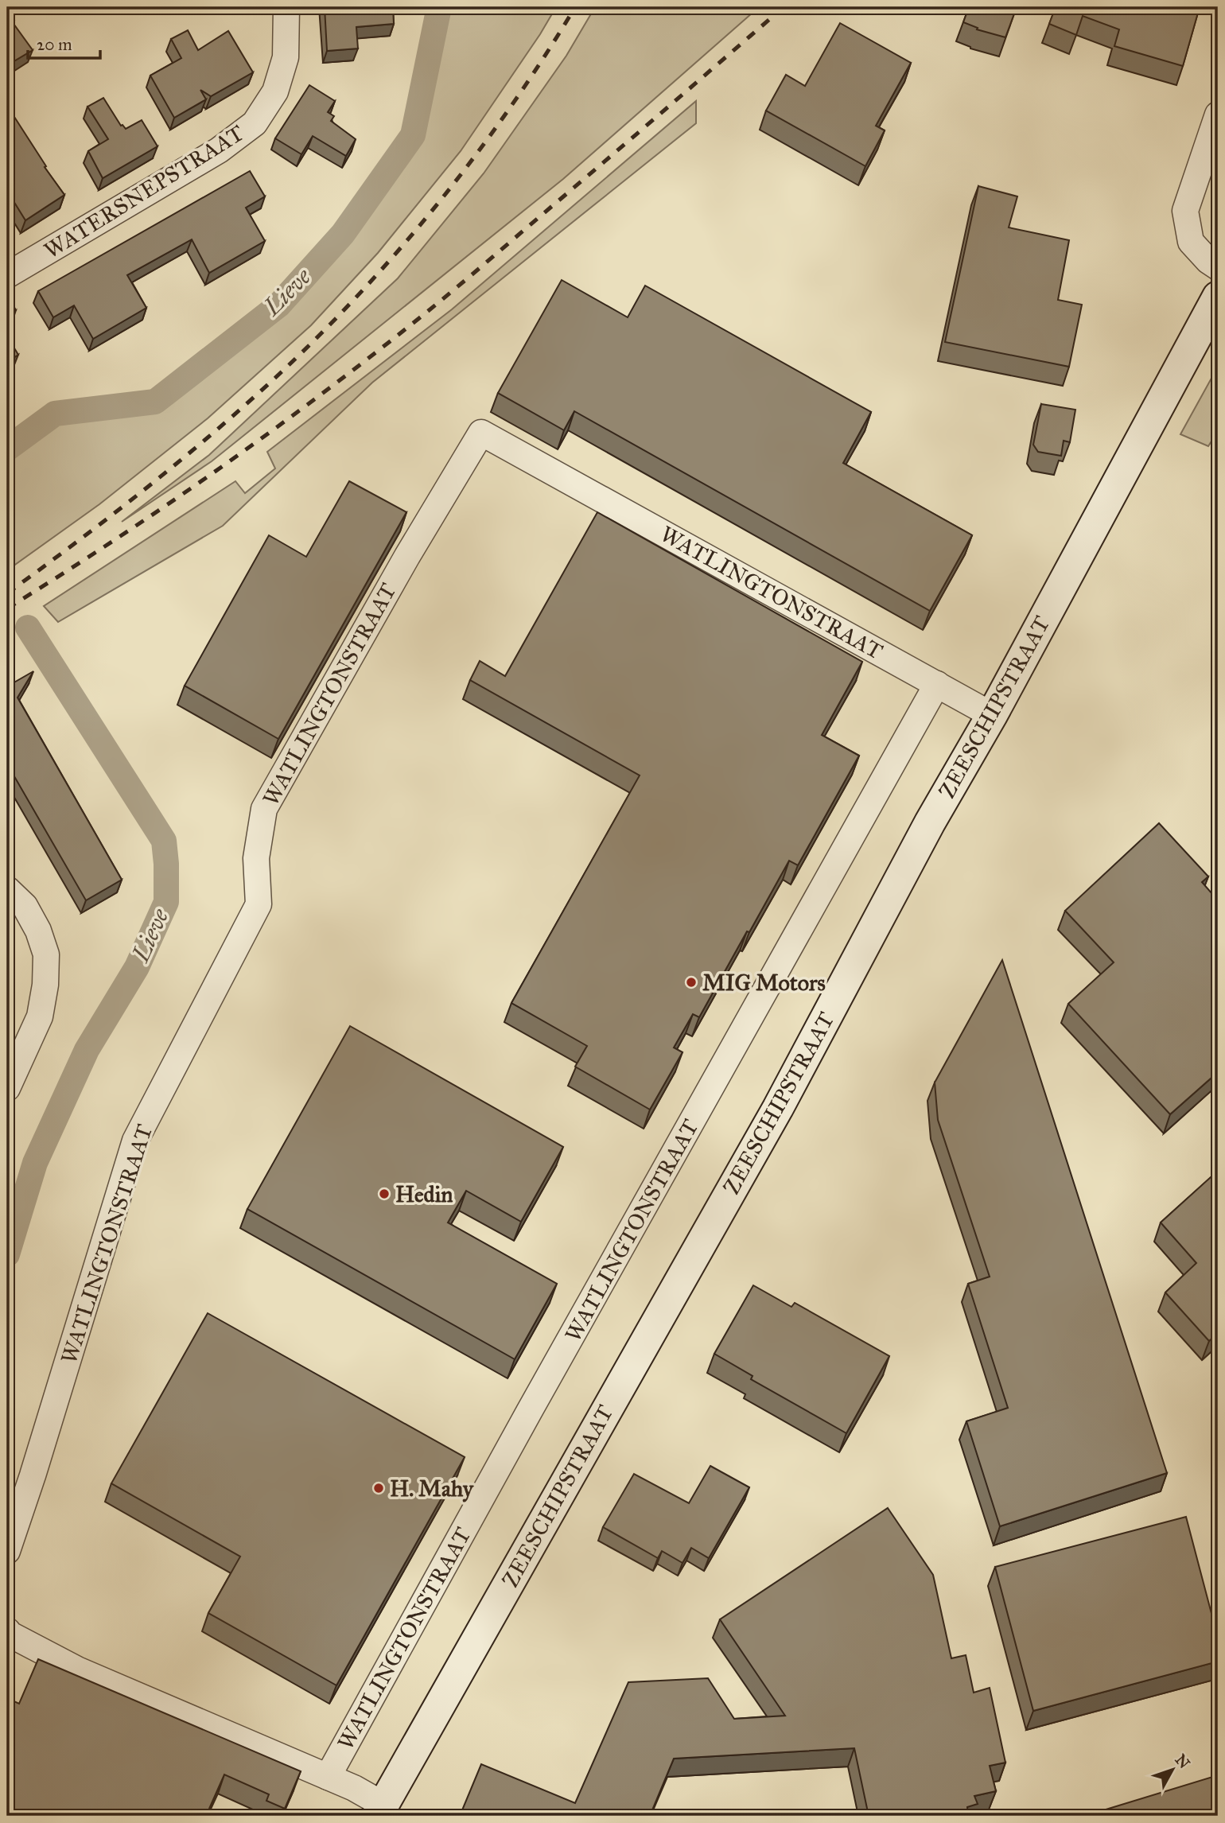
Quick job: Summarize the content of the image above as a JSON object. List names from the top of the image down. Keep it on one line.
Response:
{"streets":{"main road":["ZEESCHIPSTRAAT"],"street":["WATERSNEPSTRAAT","WATLINGTONSTRAAT"]},"crossings":[["WATLINGTONSTRAAT","ZEESCHIPSTRAAT"]],"water":["Lieve"],"places":["MIG Motors","Hedin","H. Mahy"],"scale_bar":"20 m","north":"top right"}
